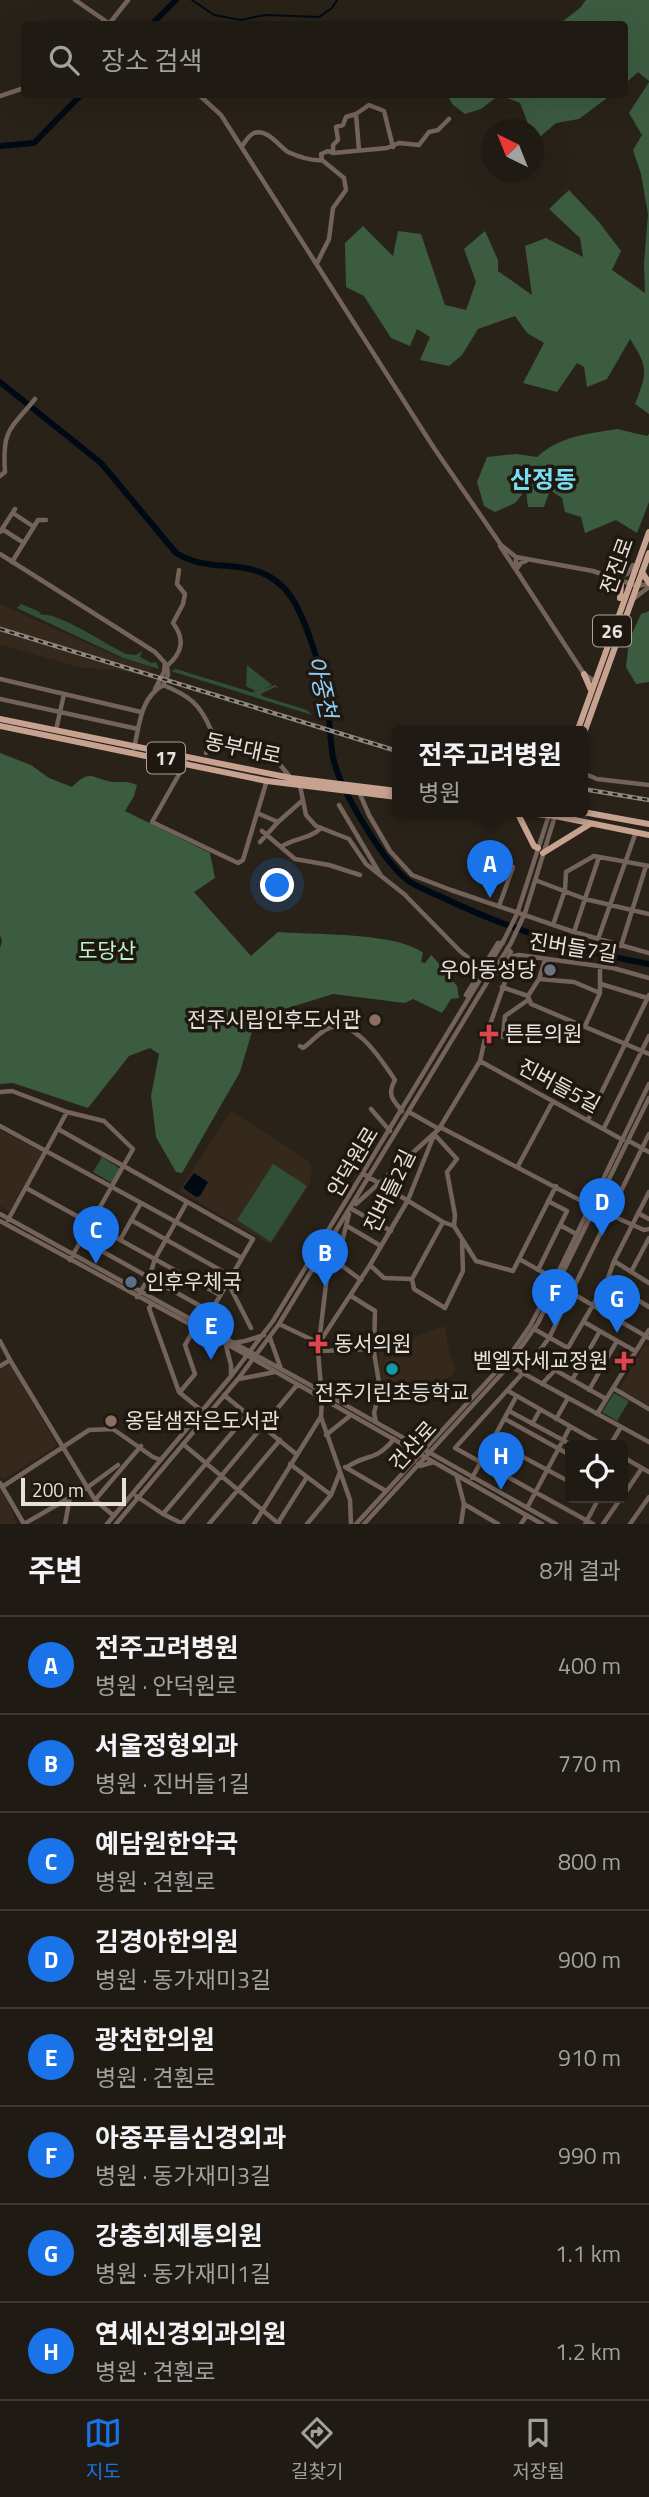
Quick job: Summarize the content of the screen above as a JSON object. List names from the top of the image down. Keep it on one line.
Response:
{"streets":{"main road":["전진로","26","동부대로","17"],"street":["진버들7길","진버들5길","안덕원로","진버들2길","건산로"]},"crossings":[["진버들5길","건산로"]],"districts":["산정동"],"water":["아중천"],"parks":["도당산"],"places":{"other":["우아동성당","전주시립인후도서관","인후우체국","전주기린초등학교","옹달샘작은도서관"],"health":["튼튼의원","동서의원","벧엘자세교정원"]},"scale_bar":"200 m","north":"top left","page":{"search":"장소 검색","popup":["전주고려병원","병원"],"pins":["A","D","C","B","F","G","E","H"],"scale":"200 m","heading":["주변","8개 결과"],"list":[{"mark":"A","name":"전주고려병원","note":"병원 · 안덕원로","value":"400 m"},{"mark":"B","name":"서울정형외과","note":"병원 · 진버들1길","value":"770 m"},{"mark":"C","name":"예담원한약국","note":"병원 · 견훤로","value":"800 m"},{"mark":"D","name":"김경아한의원","note":"병원 · 동가재미3길","value":"900 m"},{"mark":"E","name":"광천한의원","note":"병원 · 견훤로","value":"910 m"},{"mark":"F","name":"아중푸름신경외과","note":"병원 · 동가재미3길","value":"990 m"},{"mark":"G","name":"강충희제통의원","note":"병원 · 동가재미1길","value":"1.1 km"},{"mark":"H","name":"연세신경외과의원","note":"병원 · 견훤로","value":"1.2 km"}],"nav":["지도","길찾기","저장됨"]}}
